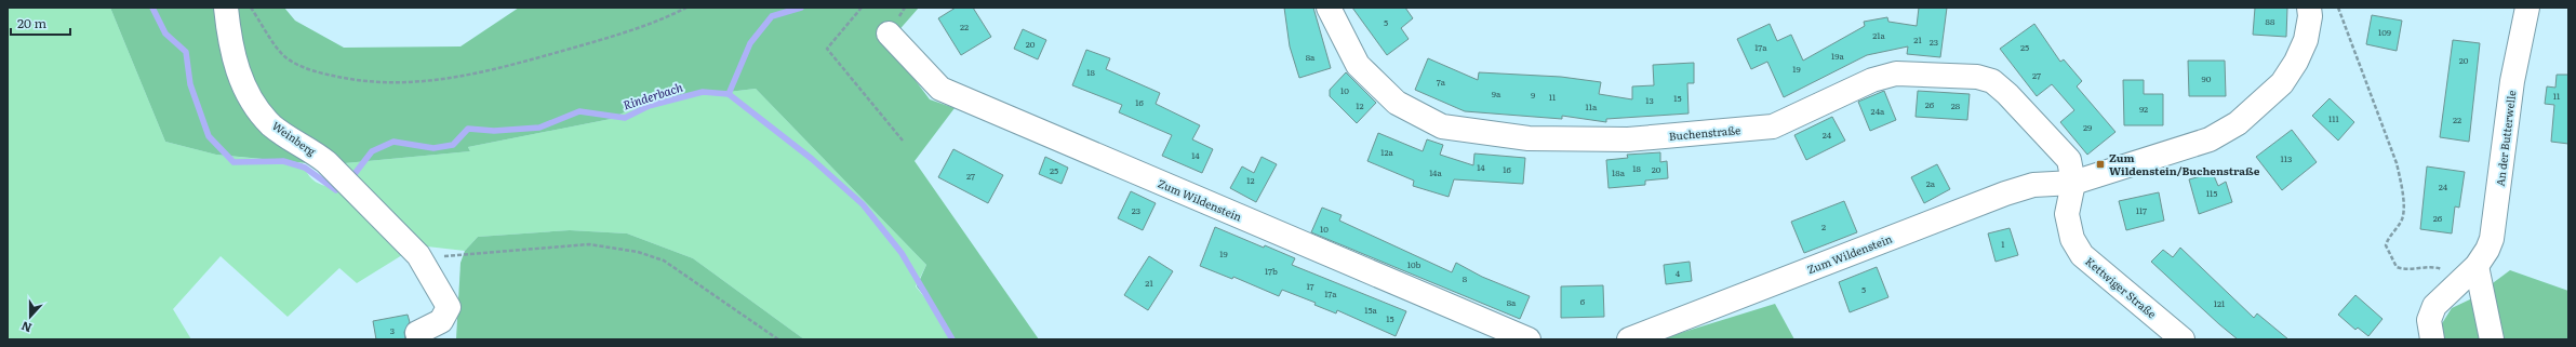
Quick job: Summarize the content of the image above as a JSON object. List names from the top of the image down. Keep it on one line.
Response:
{"streets":{"street":["Buchenstraße","Weinberg","An der Butterwelle","Zum Wildenstein","Kettwiger Straße"]},"crossings":[["Buchenstraße","Zum Wildenstein"],["Buchenstraße","Kettwiger Straße"],["Zum Wildenstein","Kettwiger Straße"]],"water":["Rinderbach"],"places":{"transit":["Zum Wildenstein/Buchenstraße"]},"house_numbers":["88","5","22","109","21a","21","23","20","17a","25","19a","8a","20","19","18","27","90","7a","10","9a","9","11","11","15","13","16","26","12","28","11a","92","24a","111","22","29","24","12a","14","113","14","18","16","20","25","14a","18a","27","12","2a","24","115","23","117","26","2","10","1","19","10b","17b","4","8","21","17","5","17a","6","8a","121","15a","15","3"],"scale_bar":"20 m","north":"bottom"}
